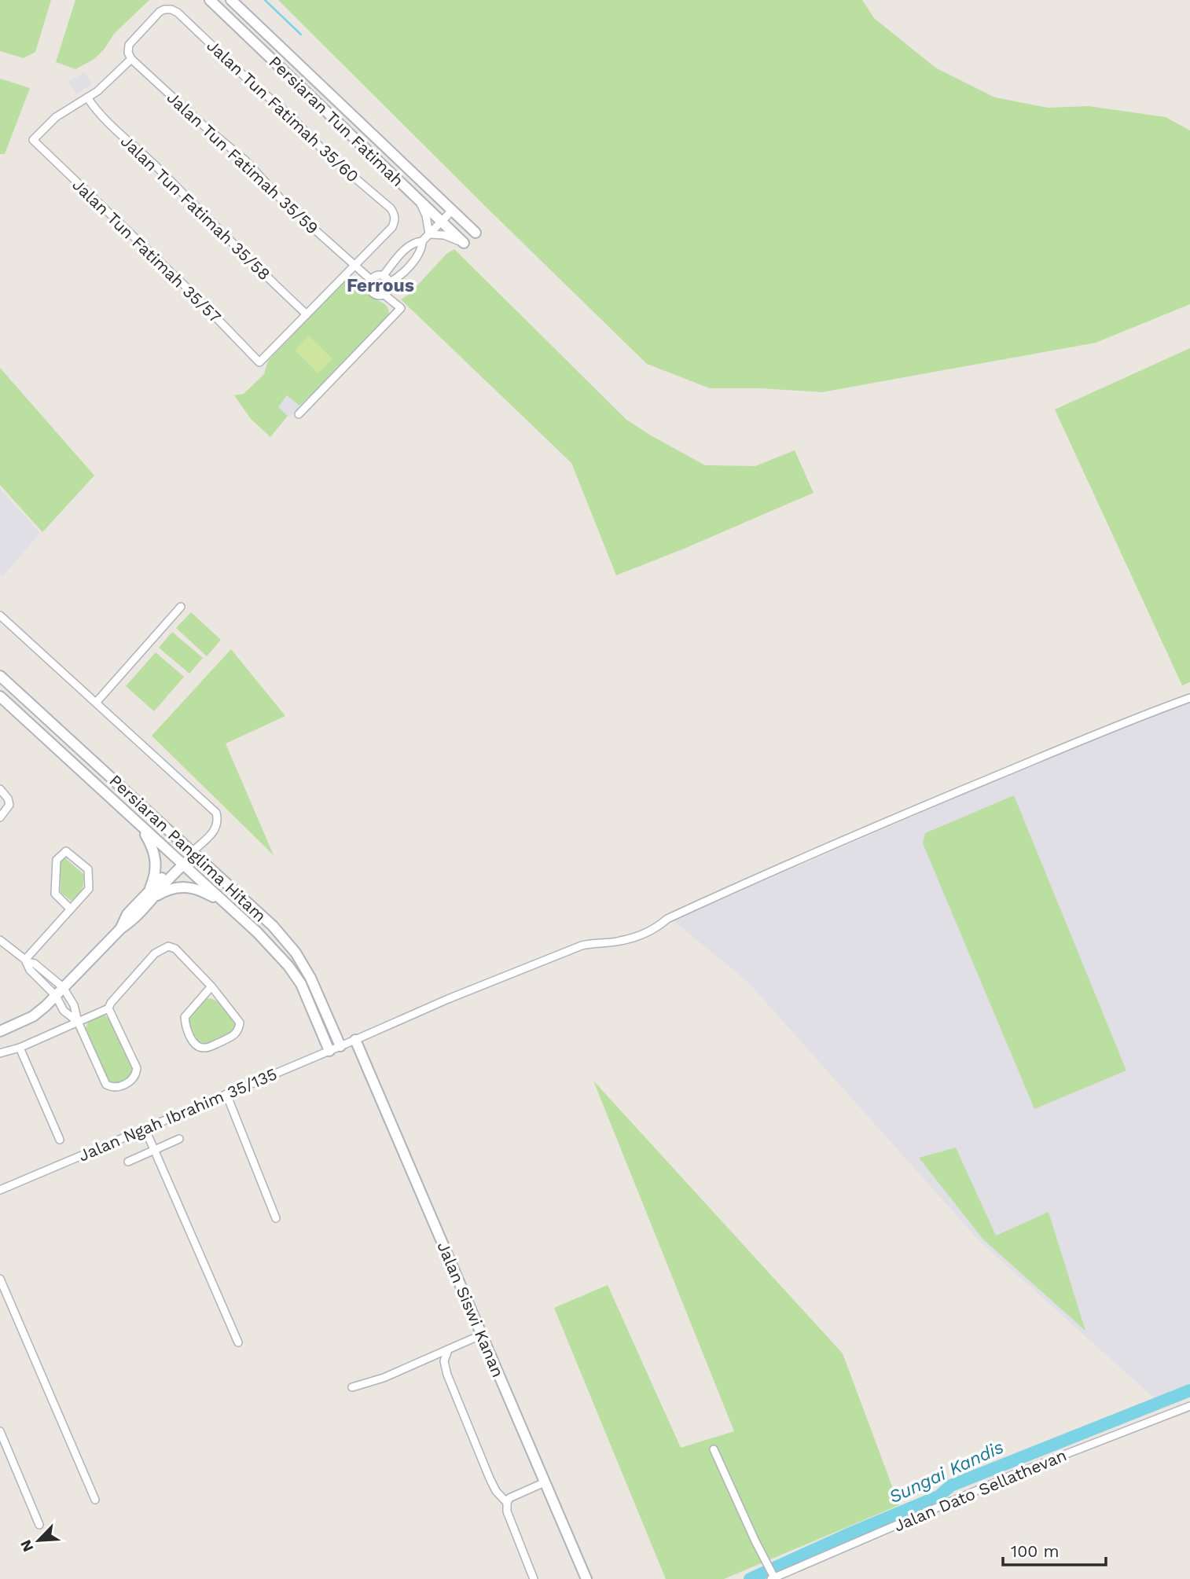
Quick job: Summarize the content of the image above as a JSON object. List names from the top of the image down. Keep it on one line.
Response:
{"streets":{"street":["Jalan Tun Fatimah 35/60","Persiaran Tun Fatimah","Jalan Tun Fatimah 35/59","Jalan Tun Fatimah 35/58","Jalan Tun Fatimah 35/57","Persiaran Panglima Hitam","Jalan Ngah Ibrahim 35/135","Jalan Siswi Kanan","Jalan Dato Sellathevan"]},"crossings":[["Jalan Tun Fatimah 35/60","Jalan Tun Fatimah 35/59"],["Jalan Tun Fatimah 35/58","Jalan Tun Fatimah 35/57"],["Persiaran Panglima Hitam","Jalan Ngah Ibrahim 35/135"],["Jalan Ngah Ibrahim 35/135","Jalan Siswi Kanan"]],"districts":["Ferrous"],"water":["Sungai Kandis"],"scale_bar":"100 m","north":"bottom left"}
